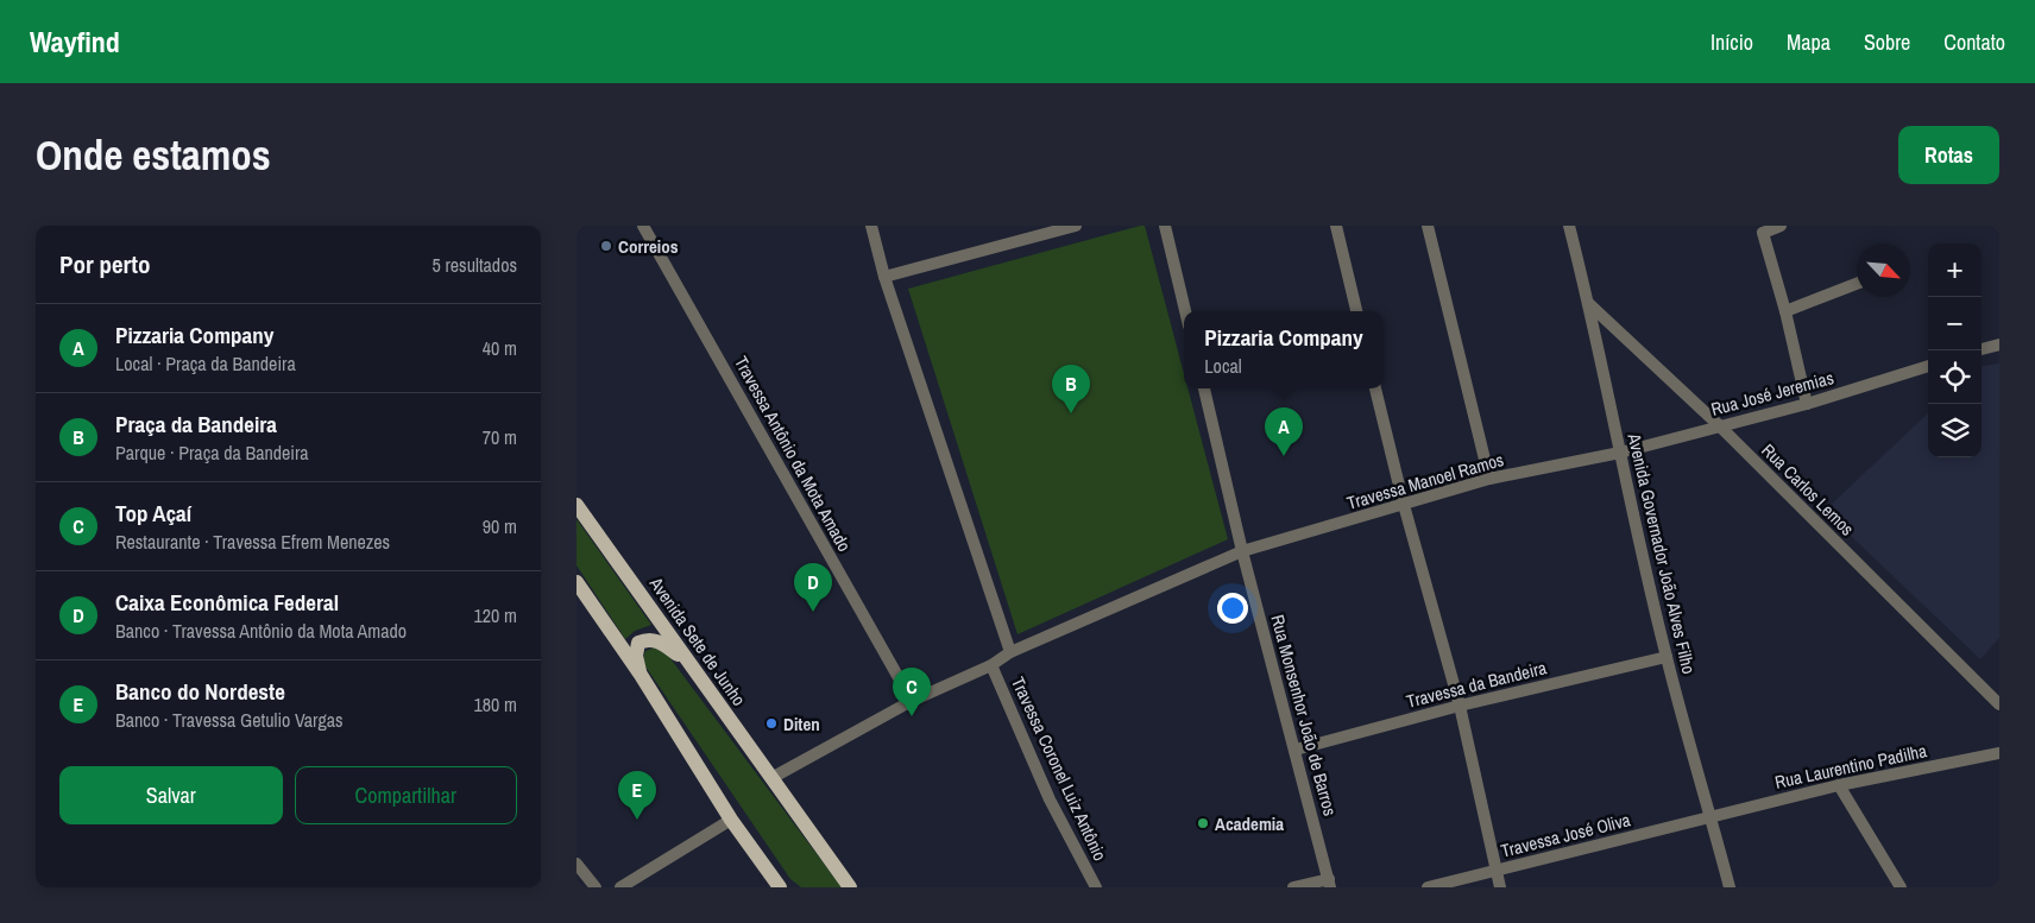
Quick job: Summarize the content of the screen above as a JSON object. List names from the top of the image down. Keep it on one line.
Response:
{"streets":{"main road":["Avenida Sete de Junho"],"street":["Rua José Jeremias","Travessa Antônio da Mota Amado","Travessa Manoel Ramos","Rua Carlos Lemos","Avenida Governador João Alves Filho","Travessa da Bandeira","Rua Monsenhor João de Barros","Rua Laurentino Padilha","Travessa Coronel Luiz Antônio","Travessa José Oliva"]},"crossings":[["Rua José Jeremias","Travessa Manoel Ramos"],["Rua José Jeremias","Rua Carlos Lemos"],["Rua José Jeremias","Avenida Governador João Alves Filho"],["Travessa Antônio da Mota Amado","Travessa Manoel Ramos"],["Travessa Manoel Ramos","Avenida Governador João Alves Filho"],["Travessa Manoel Ramos","Avenida Sete de Junho"],["Travessa Manoel Ramos","Rua Monsenhor João de Barros"],["Travessa Manoel Ramos","Travessa Coronel Luiz Antônio"],["Rua Carlos Lemos","Avenida Governador João Alves Filho"],["Avenida Governador João Alves Filho","Travessa da Bandeira"],["Avenida Governador João Alves Filho","Rua Laurentino Padilha"],["Avenida Governador João Alves Filho","Travessa José Oliva"],["Travessa da Bandeira","Rua Monsenhor João de Barros"],["Rua Laurentino Padilha","Travessa José Oliva"]],"places":["Correios","Diten","Academia"],"north":"bottom right","page":{"header":"Wayfind","nav":["Início","Mapa","Sobre","Contato"],"buttons":["Rotas",["Salvar","Compartilhar"]],"title":"Onde estamos","heading":["Por perto","5 resultados"],"map_buttons":["+","−"],"list":[{"mark":"A","name":"Pizzaria Company","note":"Local · Praça da Bandeira","value":"40 m"},{"mark":"B","name":"Praça da Bandeira","note":"Parque · Praça da Bandeira","value":"70 m"},{"mark":"C","name":"Top Açaí","note":"Restaurante · Travessa Efrem Menezes","value":"90 m"},{"mark":"D","name":"Caixa Econômica Federal","note":"Banco · Travessa Antônio da Mota Amado","value":"120 m"},{"mark":"E","name":"Banco do Nordeste","note":"Banco · Travessa Getulio Vargas","value":"180 m"}],"popup":["Pizzaria Company","Local"],"pins":["B","A","D","C","E"]}}
